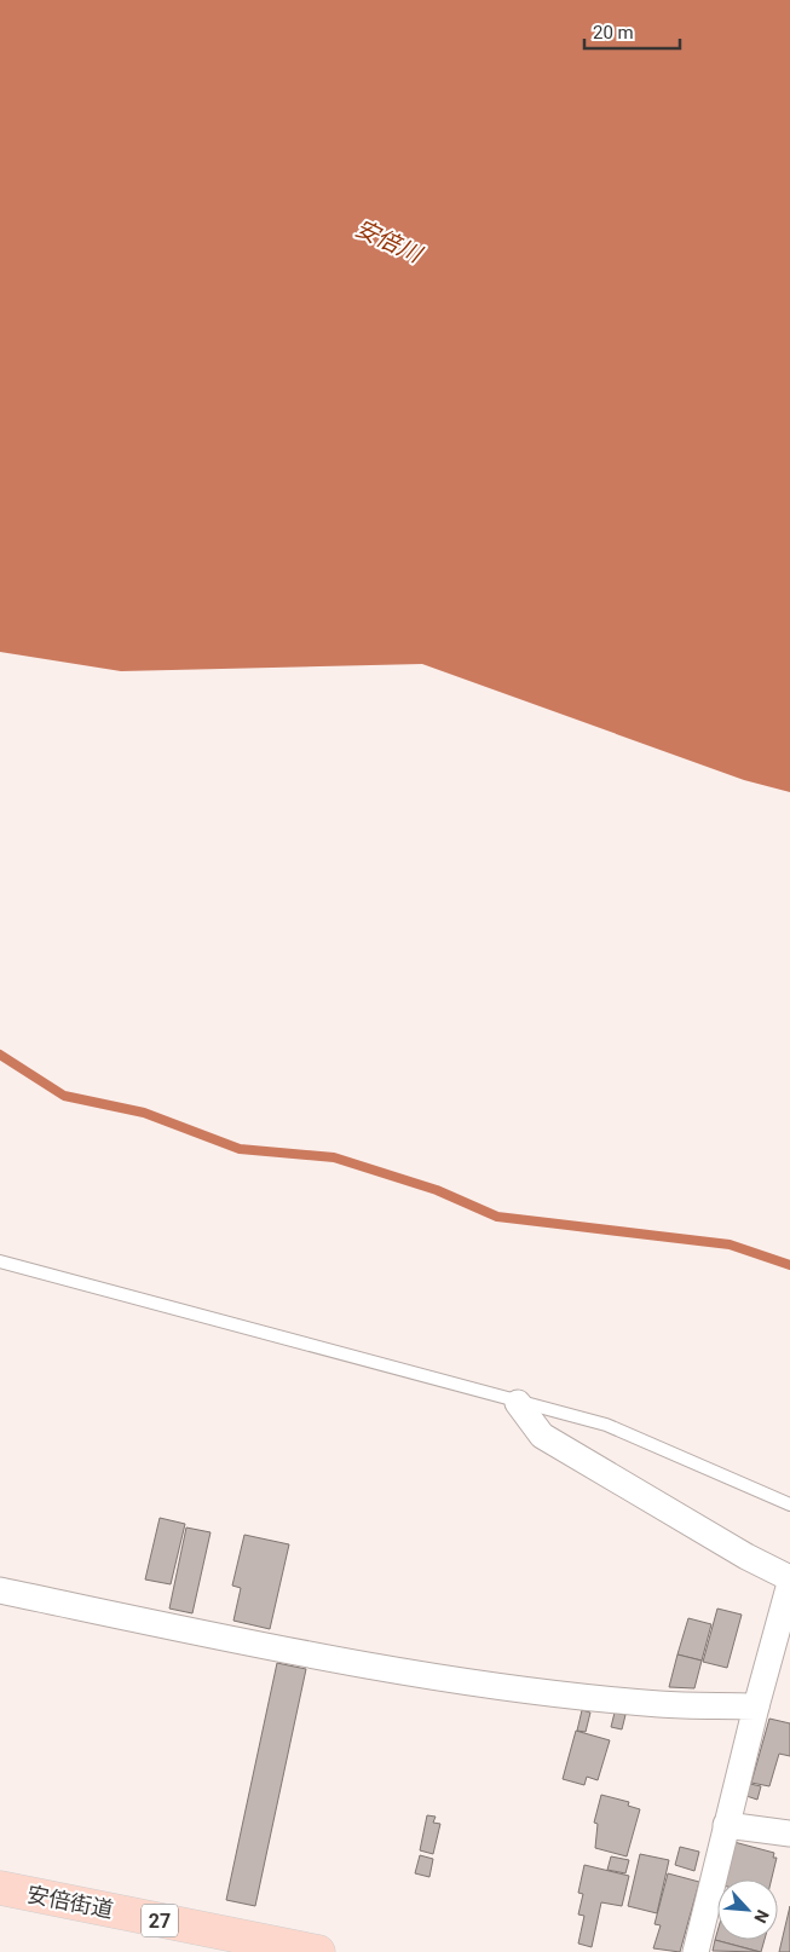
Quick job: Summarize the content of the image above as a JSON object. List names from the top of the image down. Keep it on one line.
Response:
{"streets":{"main road":["安倍街道","27"]},"water":["安倍川"],"scale_bar":"20 m","north":"bottom right"}
